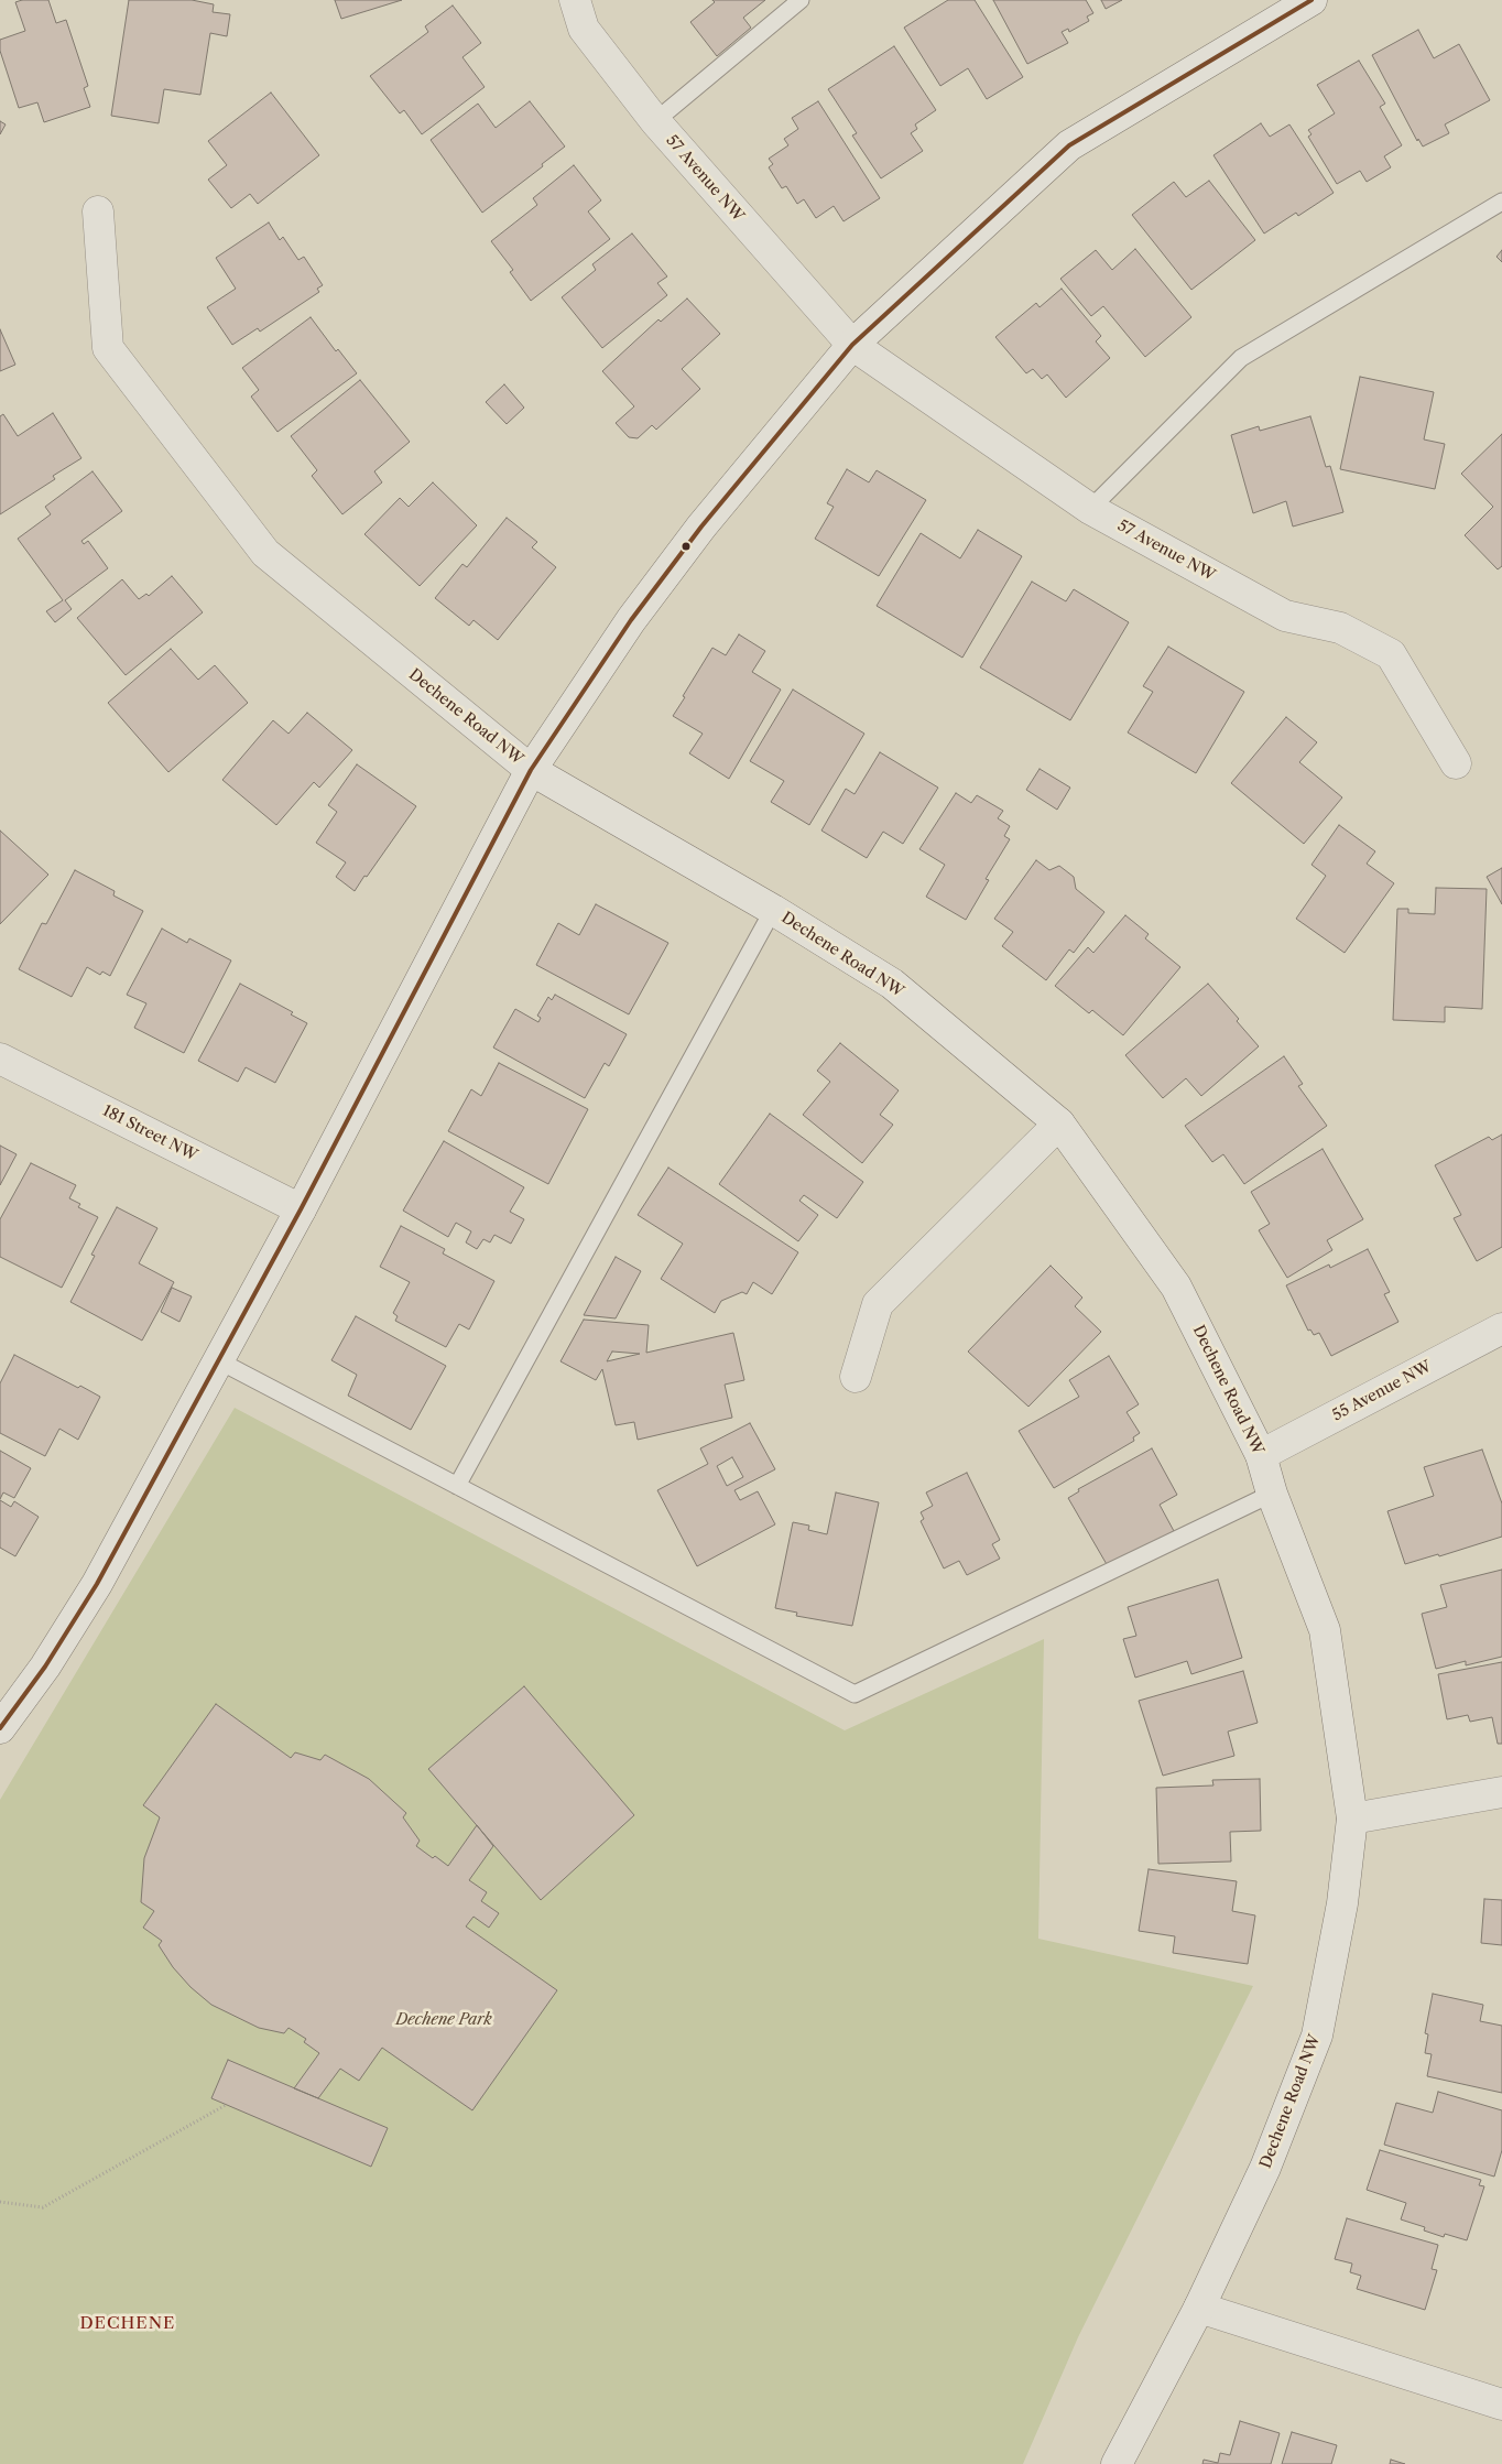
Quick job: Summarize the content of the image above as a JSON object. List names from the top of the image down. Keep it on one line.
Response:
{"streets":{"street":["57 Avenue NW","Dechene Road NW","181 Street NW","55 Avenue NW"]},"crossings":[["Dechene Road NW","55 Avenue NW"]],"districts":["DECHENE"],"parks":["Dechene Park"]}
